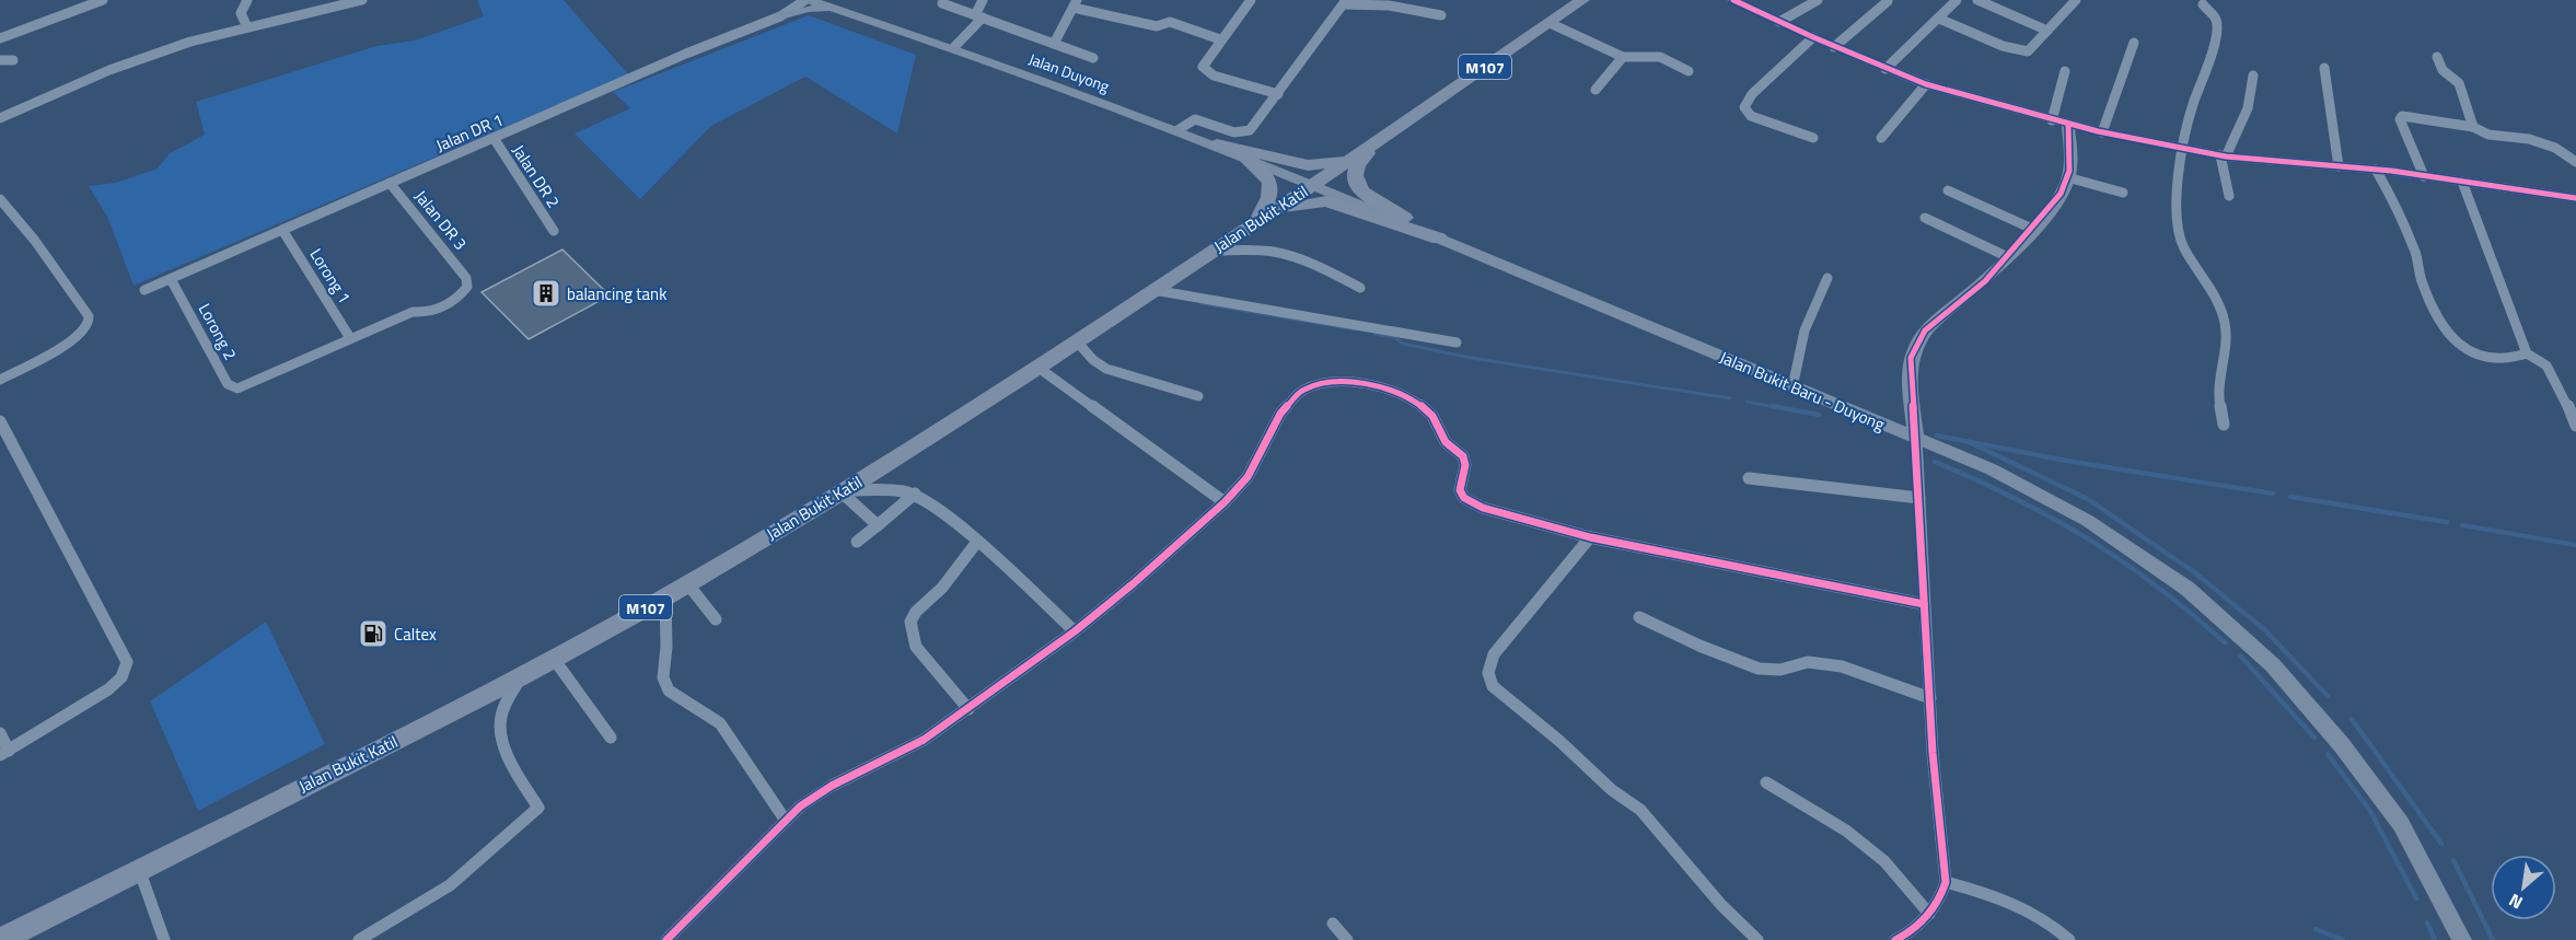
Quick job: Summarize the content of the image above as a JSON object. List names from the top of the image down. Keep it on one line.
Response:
{"streets":{"main road":["M107","Jalan Duyong","Jalan Bukit Katil","Jalan Bukit Baru - Duyong"],"street":["Jalan DR 1","Jalan DR 2","Jalan DR 3","Lorong 1","Lorong 2"]},"crossings":[["Jalan Duyong","Jalan DR 1"],["Jalan Duyong","Jalan Bukit Katil"],["Jalan Duyong","Jalan Bukit Baru - Duyong"],["Jalan DR 1","Jalan DR 2"],["Jalan DR 1","Jalan DR 3"],["Jalan DR 1","Lorong 1"],["Jalan DR 1","Lorong 2"],["Jalan Bukit Katil","Jalan Bukit Baru - Duyong"],["Jalan DR 3","Lorong 1"],["Jalan DR 3","Lorong 2"],["Lorong 1","Lorong 2"]],"places":{"building":["balancing tank"],"fuel station":["Caltex"]},"north":"bottom left"}
